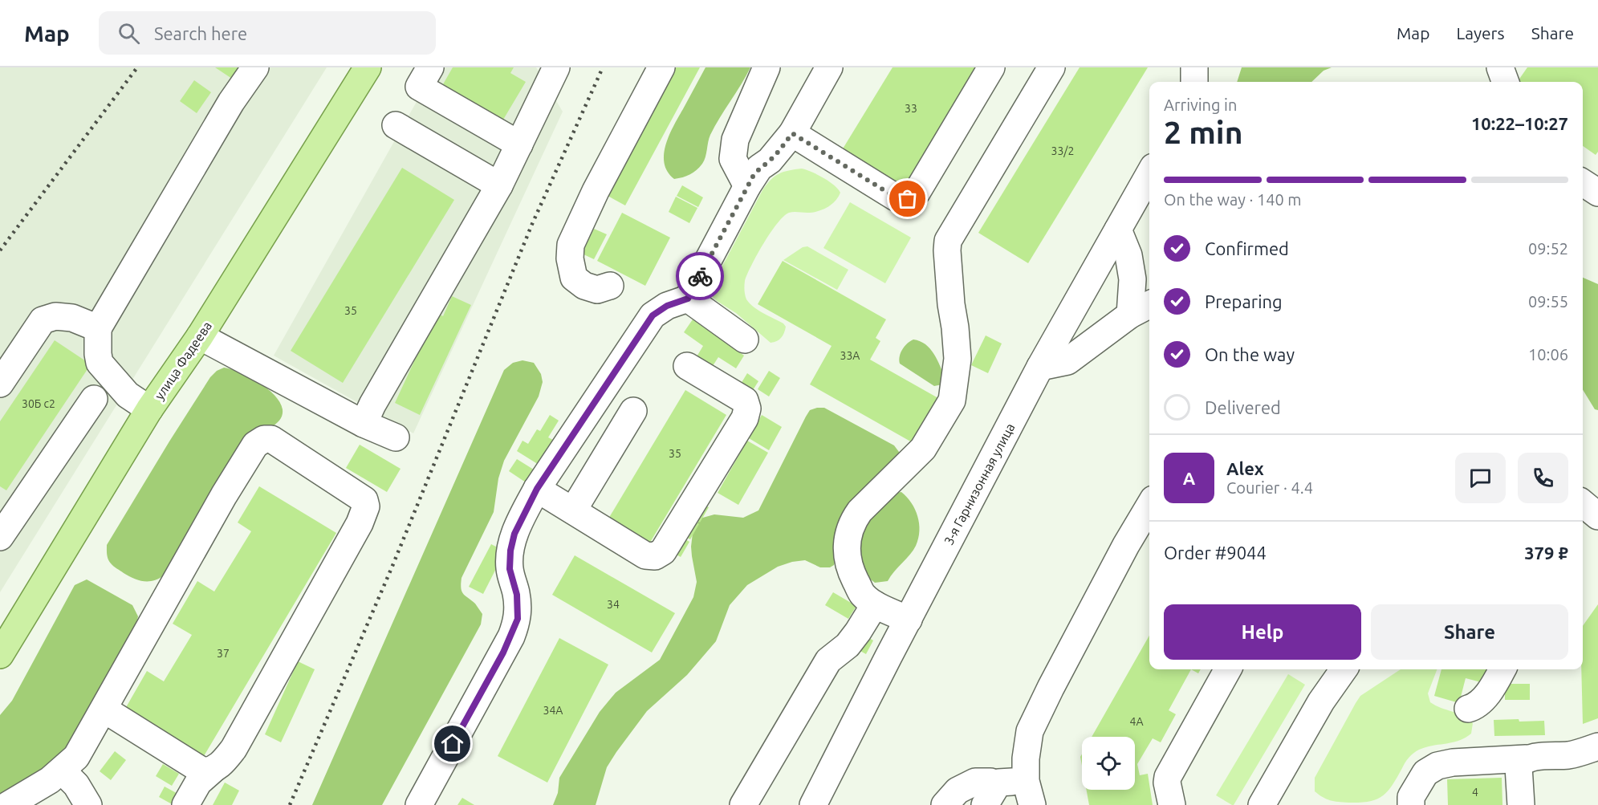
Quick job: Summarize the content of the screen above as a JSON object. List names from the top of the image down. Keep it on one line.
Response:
{"streets":{"main road":["улица Фадеева"],"street":["3-я Гарнизонная улица"]},"house_numbers":["33","33/2","35","33А","30Б с2","35","34","37","34А","4А","4"],"page":{"header":"Map","search":"Search here","nav":["Map","Layers","Share"],"heading":["2 min","Arriving in","10:22–10:27"],"panel":["Alex","Courier · 4.4","Order #9044","379 ₽"],"bar":"On the way · 140 m","list":[["Confirmed","09:52"],["Preparing","09:55"],["On the way","10:06"],"Delivered"],"round":"A","buttons":["Help","Share"]}}
